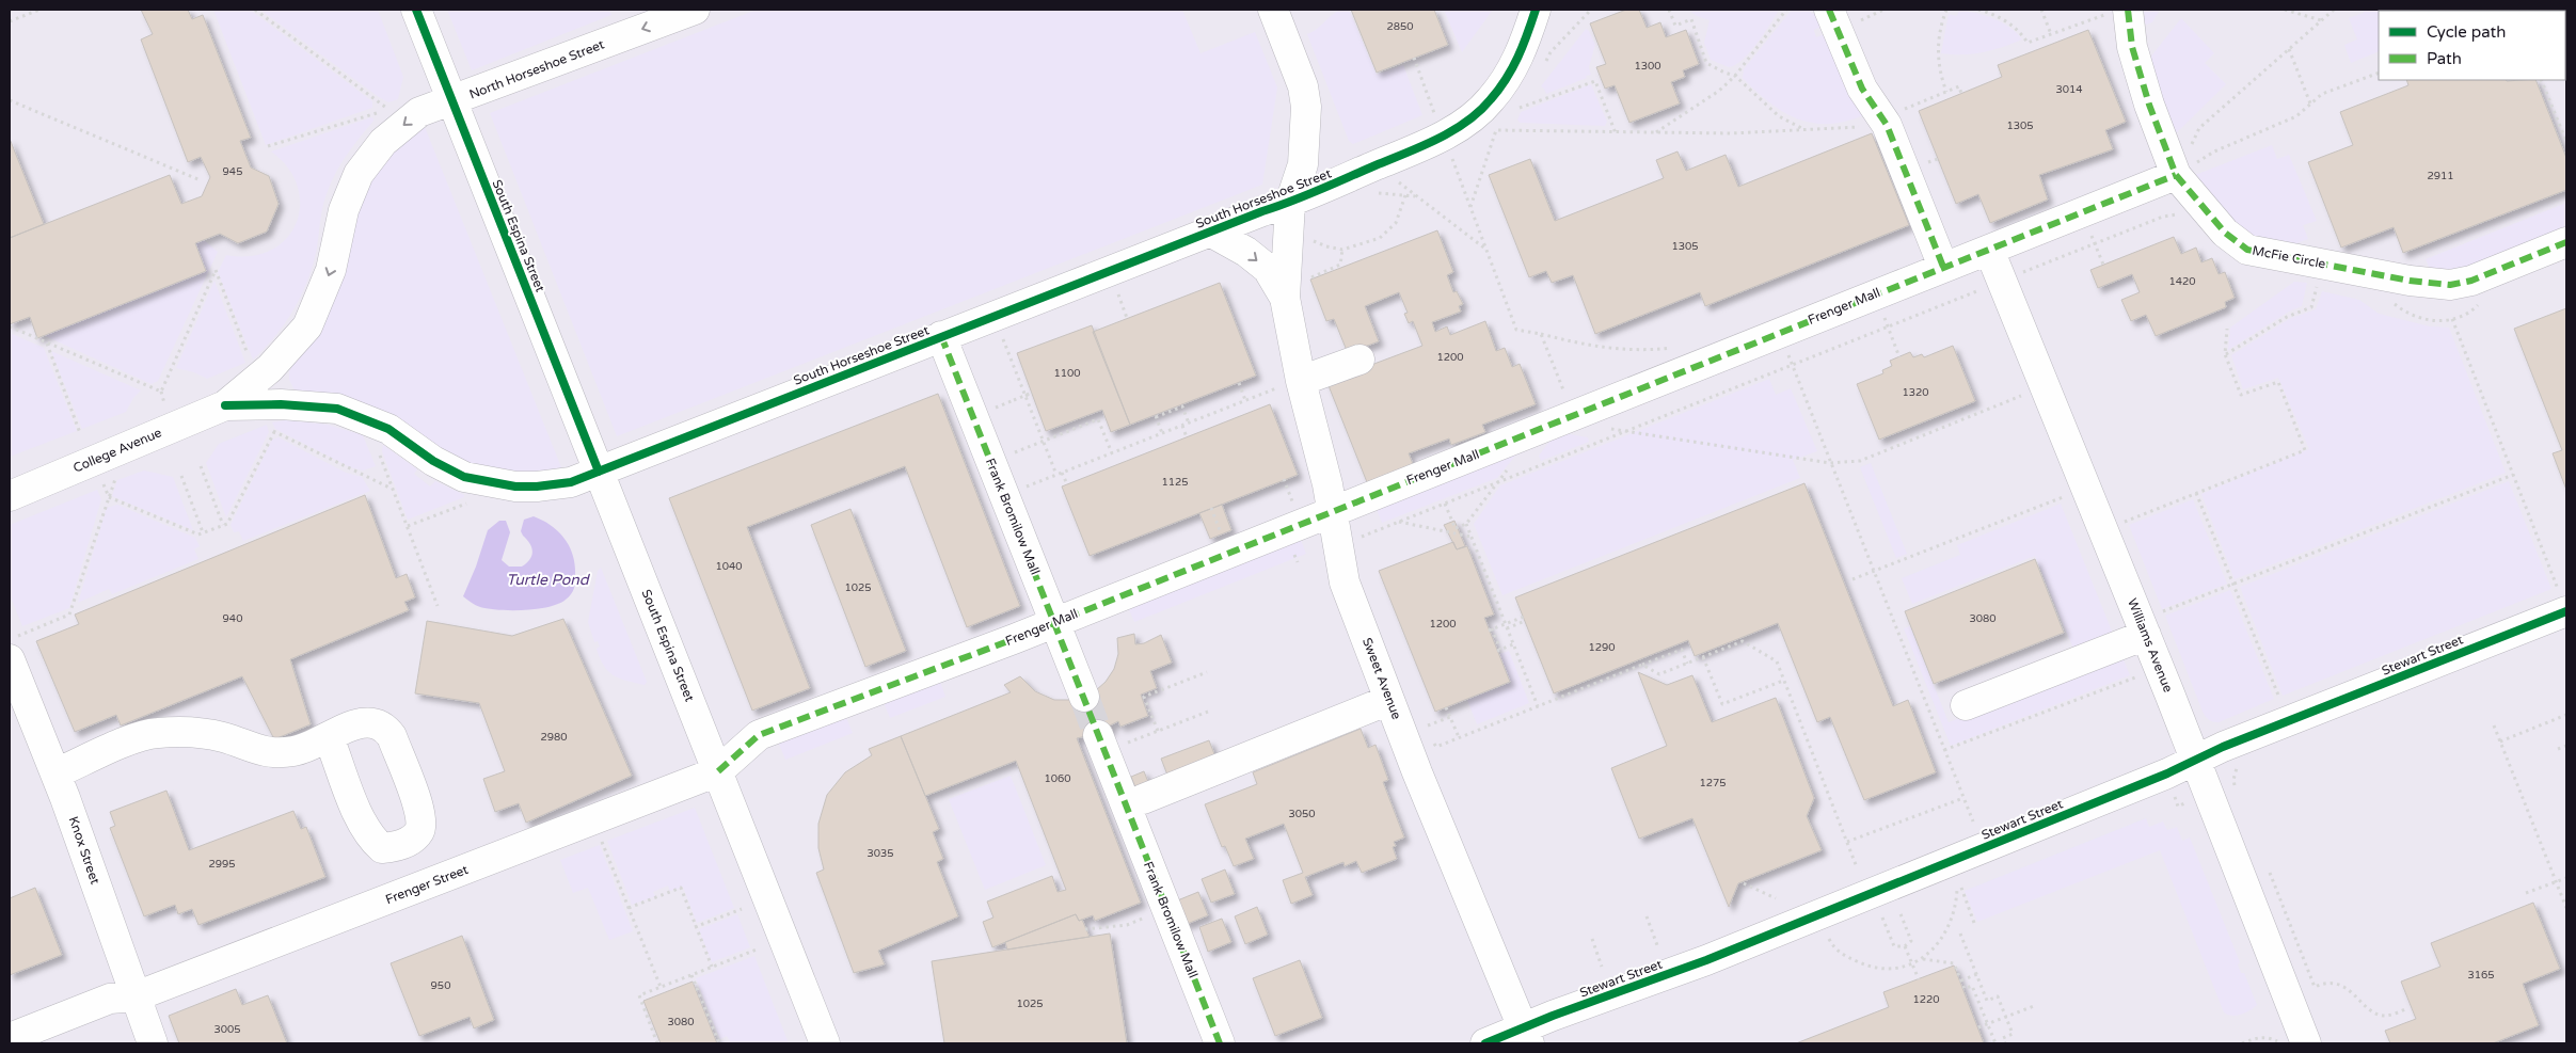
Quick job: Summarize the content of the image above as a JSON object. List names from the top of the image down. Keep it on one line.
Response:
{"streets":{"street":["North Horseshoe Street","South Horseshoe Street","South Espina Street","McFie Circle","Frenger Mall","College Avenue","Frank Bromilow Mall","Williams Avenue","Stewart Street","Sweet Avenue","Knox Street","Frenger Street"]},"crossings":[["North Horseshoe Street","South Horseshoe Street"],["North Horseshoe Street","South Espina Street"],["North Horseshoe Street","College Avenue"],["South Horseshoe Street","South Espina Street"],["South Horseshoe Street","College Avenue"],["South Horseshoe Street","Frank Bromilow Mall"],["South Horseshoe Street","Sweet Avenue"],["South Espina Street","Frenger Mall"],["South Espina Street","Frenger Street"],["McFie Circle","Frenger Mall"],["Frenger Mall","Frank Bromilow Mall"],["Frenger Mall","Williams Avenue"],["Frenger Mall","Sweet Avenue"],["Frenger Mall","Frenger Street"],["Williams Avenue","Stewart Street"],["Stewart Street","Sweet Avenue"],["Knox Street","Frenger Street"]],"one_way":["North Horseshoe Street"],"water":["Turtle Pond"],"house_numbers":["2850","1300","3014","1305","945","2911","1305","1420","1200","1100","1320","1125","1040","1025","940","3080","1200","1290","2980","1060","1275","3050","3035","2995","3165","950","1220","1025","3080","3005"],"legend":["Cycle path","Path"]}
